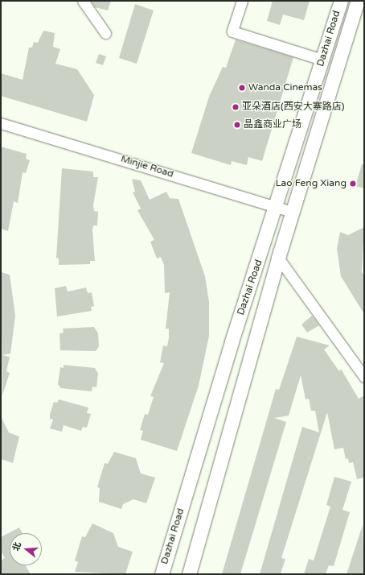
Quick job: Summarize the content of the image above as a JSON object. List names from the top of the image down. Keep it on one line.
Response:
{"streets":{"main road":["Dazhai Road"],"street":["Minjie Road"]},"crossings":[["Dazhai Road","Minjie Road"]],"places":["Wanda Cinemas","亚朵酒店(西安大寨路店)","晶鑫商业广场","Lao Feng Xiang"],"north":"left"}
